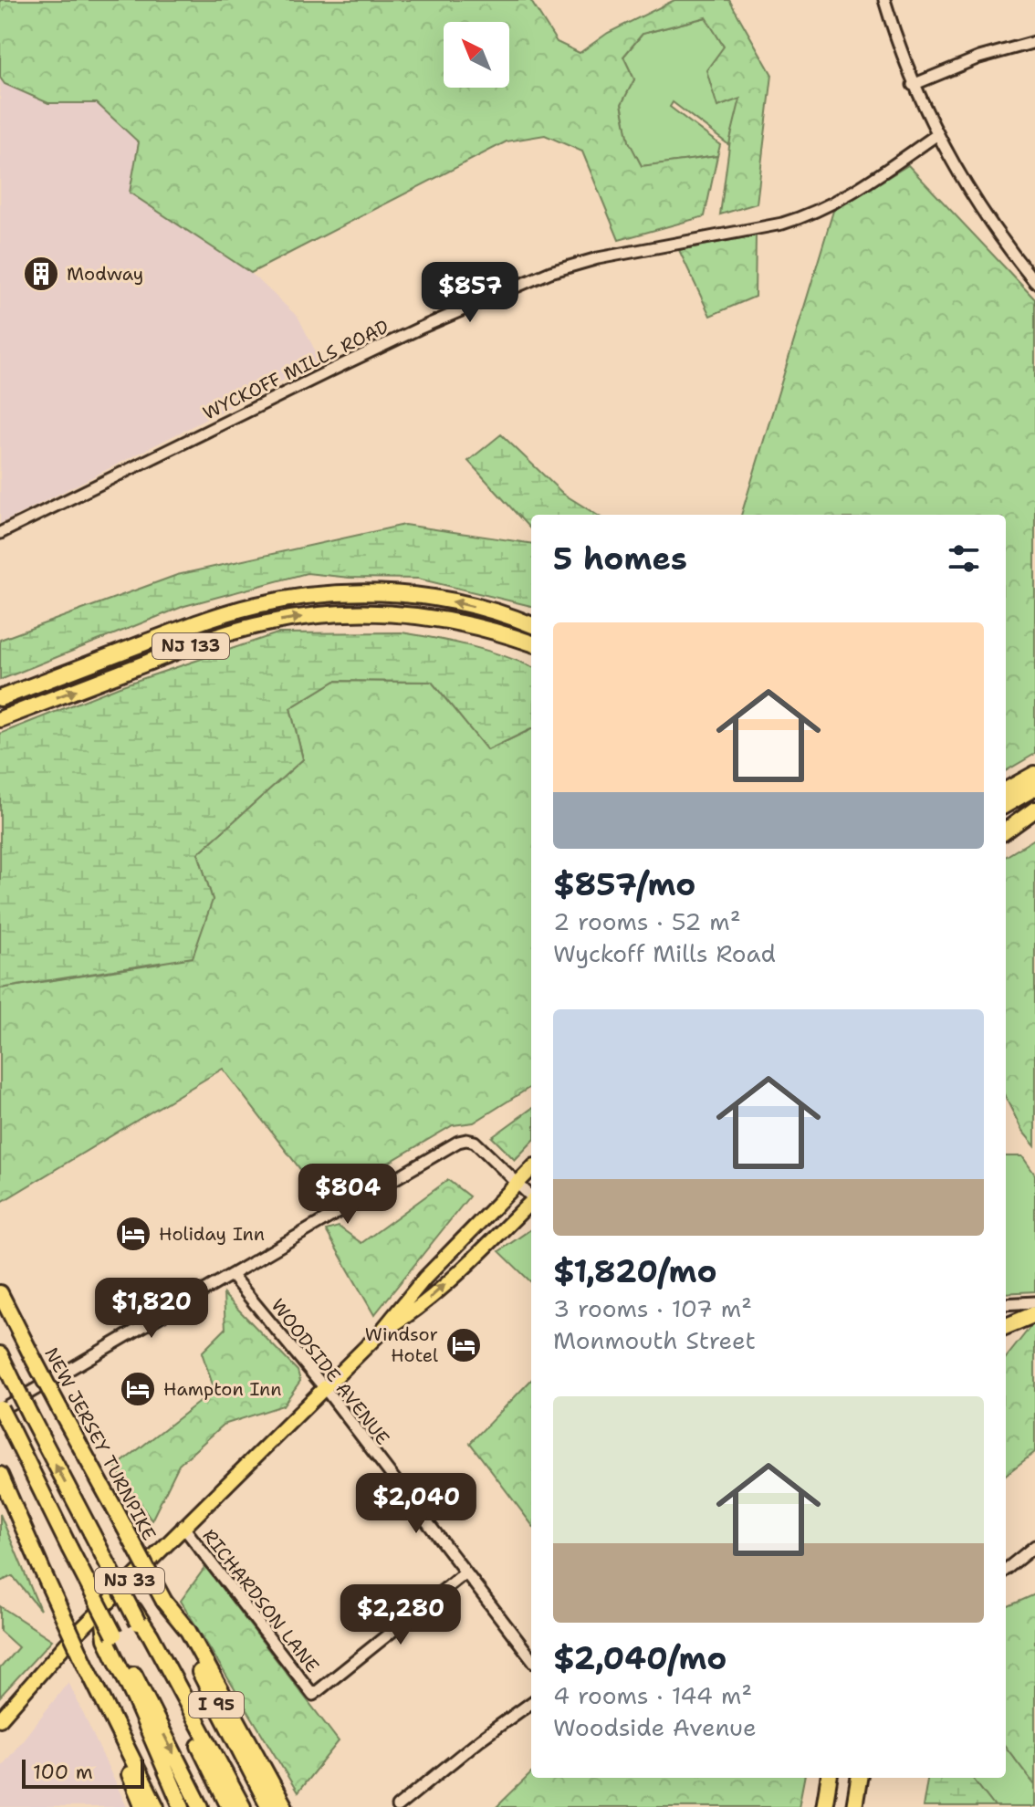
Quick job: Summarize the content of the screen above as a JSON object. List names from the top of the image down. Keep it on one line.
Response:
{"streets":{"highway":["NJ 133","NEW JERSEY TURNPIKE","I 95"],"main road":["NJ 33"],"street":["WYCKOFF MILLS ROAD","WOODSIDE AVENUE","RICHARDSON LANE"]},"crossings":[["WOODSIDE AVENUE","NJ 33"],["WOODSIDE AVENUE","RICHARDSON LANE"],["NJ 33","RICHARDSON LANE"]],"places":{"building":["Modway"],"hotel":["Holiday Inn","Windsor Hotel","Hampton Inn"]},"scale_bar":"100 m","north":"top left","page":{"price":["$857","$804","$1,820","$2,040","$2,280"],"heading":"5 homes","list":[{"name":"$857/mo","note":"2 rooms · 52 m² · Wyckoff Mills Road"},{"name":"$1,820/mo","note":"3 rooms · 107 m² · Monmouth Street"},{"name":"$2,040/mo","note":"4 rooms · 144 m² · Woodside Avenue"}],"scale":"100 m"}}
